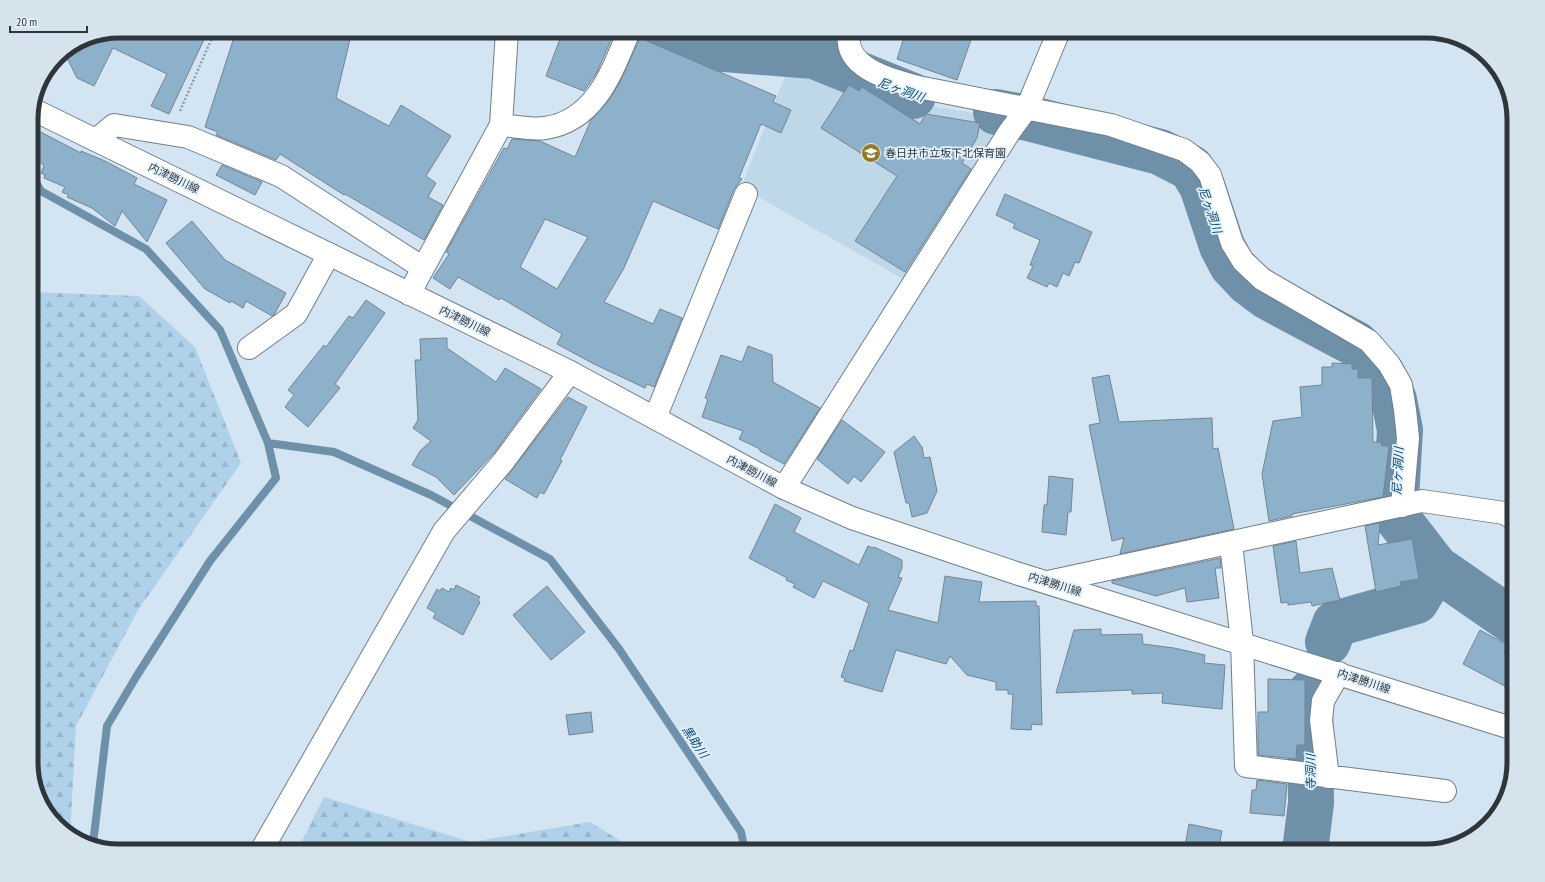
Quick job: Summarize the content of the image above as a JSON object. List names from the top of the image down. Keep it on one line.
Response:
{"streets":{"street":["内津勝川線"]},"water":["尼ヶ洞川","黒助川","寺洞川"],"places":{"school or university":["春日井市立坂下北保育園"]},"scale_bar":"20 m"}
